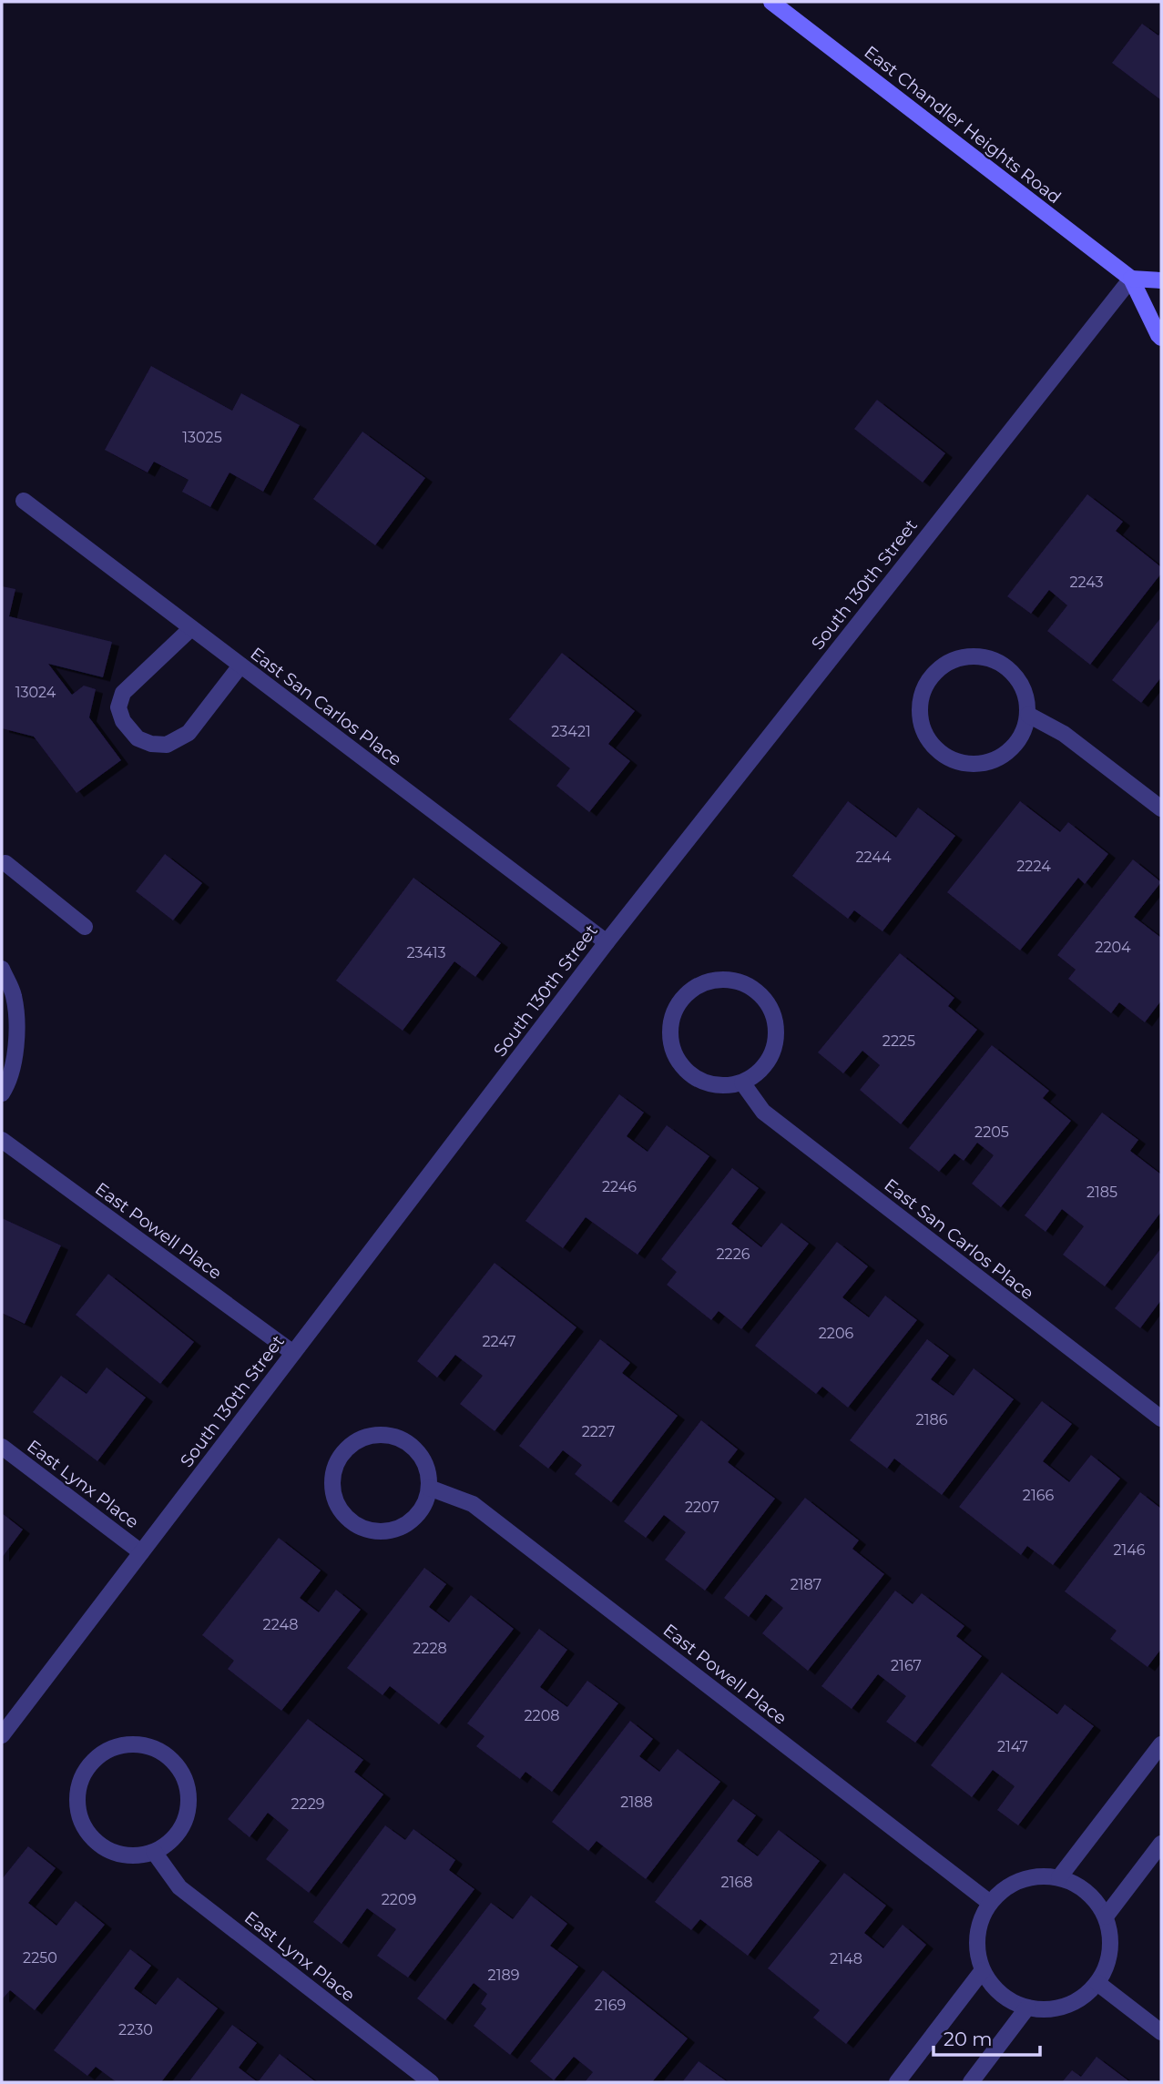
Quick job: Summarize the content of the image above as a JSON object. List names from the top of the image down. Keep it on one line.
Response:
{"streets":{"main road":["East Chandler Heights Road"],"street":["South 130th Street","East San Carlos Place","East Powell Place","East Lynx Place"]},"crossings":[["East Chandler Heights Road","South 130th Street"],["South 130th Street","East San Carlos Place"],["South 130th Street","East Powell Place"],["South 130th Street","East Lynx Place"]],"house_numbers":["13025","2243","13024","23421","2244","2224","2204","23413","2225","2205","2246","2185","2226","2206","2247","2186","2227","2166","2207","2146","2187","2248","2228","2167","2208","2147","2188","2229","2168","2209","2250","2148","2189","2169","2230"],"scale_bar":"20 m"}
